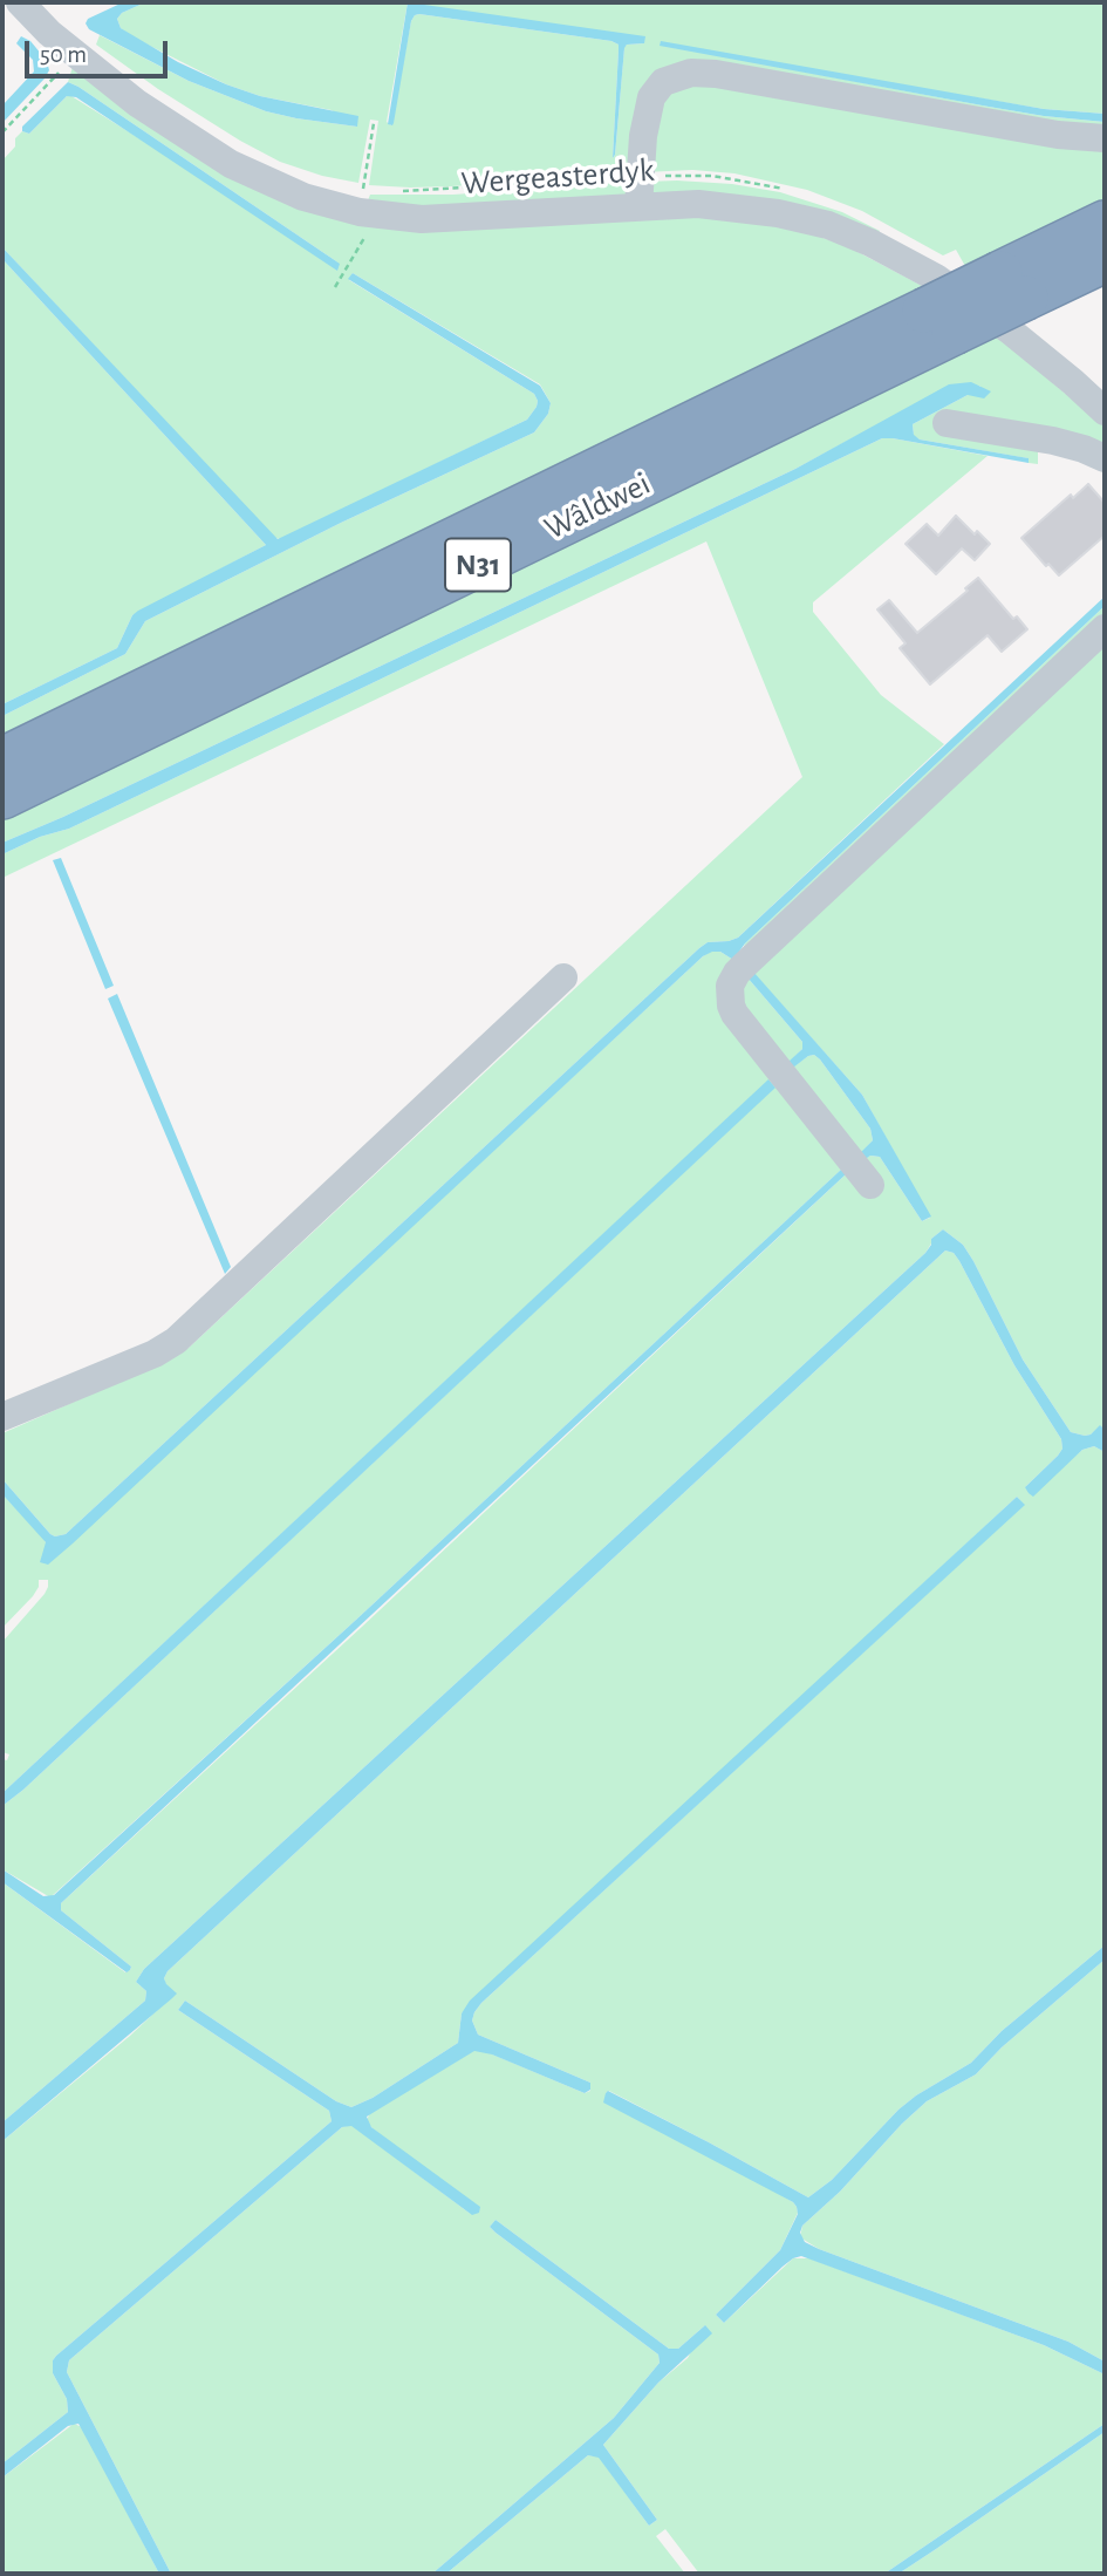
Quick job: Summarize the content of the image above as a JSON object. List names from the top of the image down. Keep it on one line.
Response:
{"streets":{"highway":["Wâldwei","N31"],"street":["Wergeasterdyk"]},"scale_bar":"50 m"}
